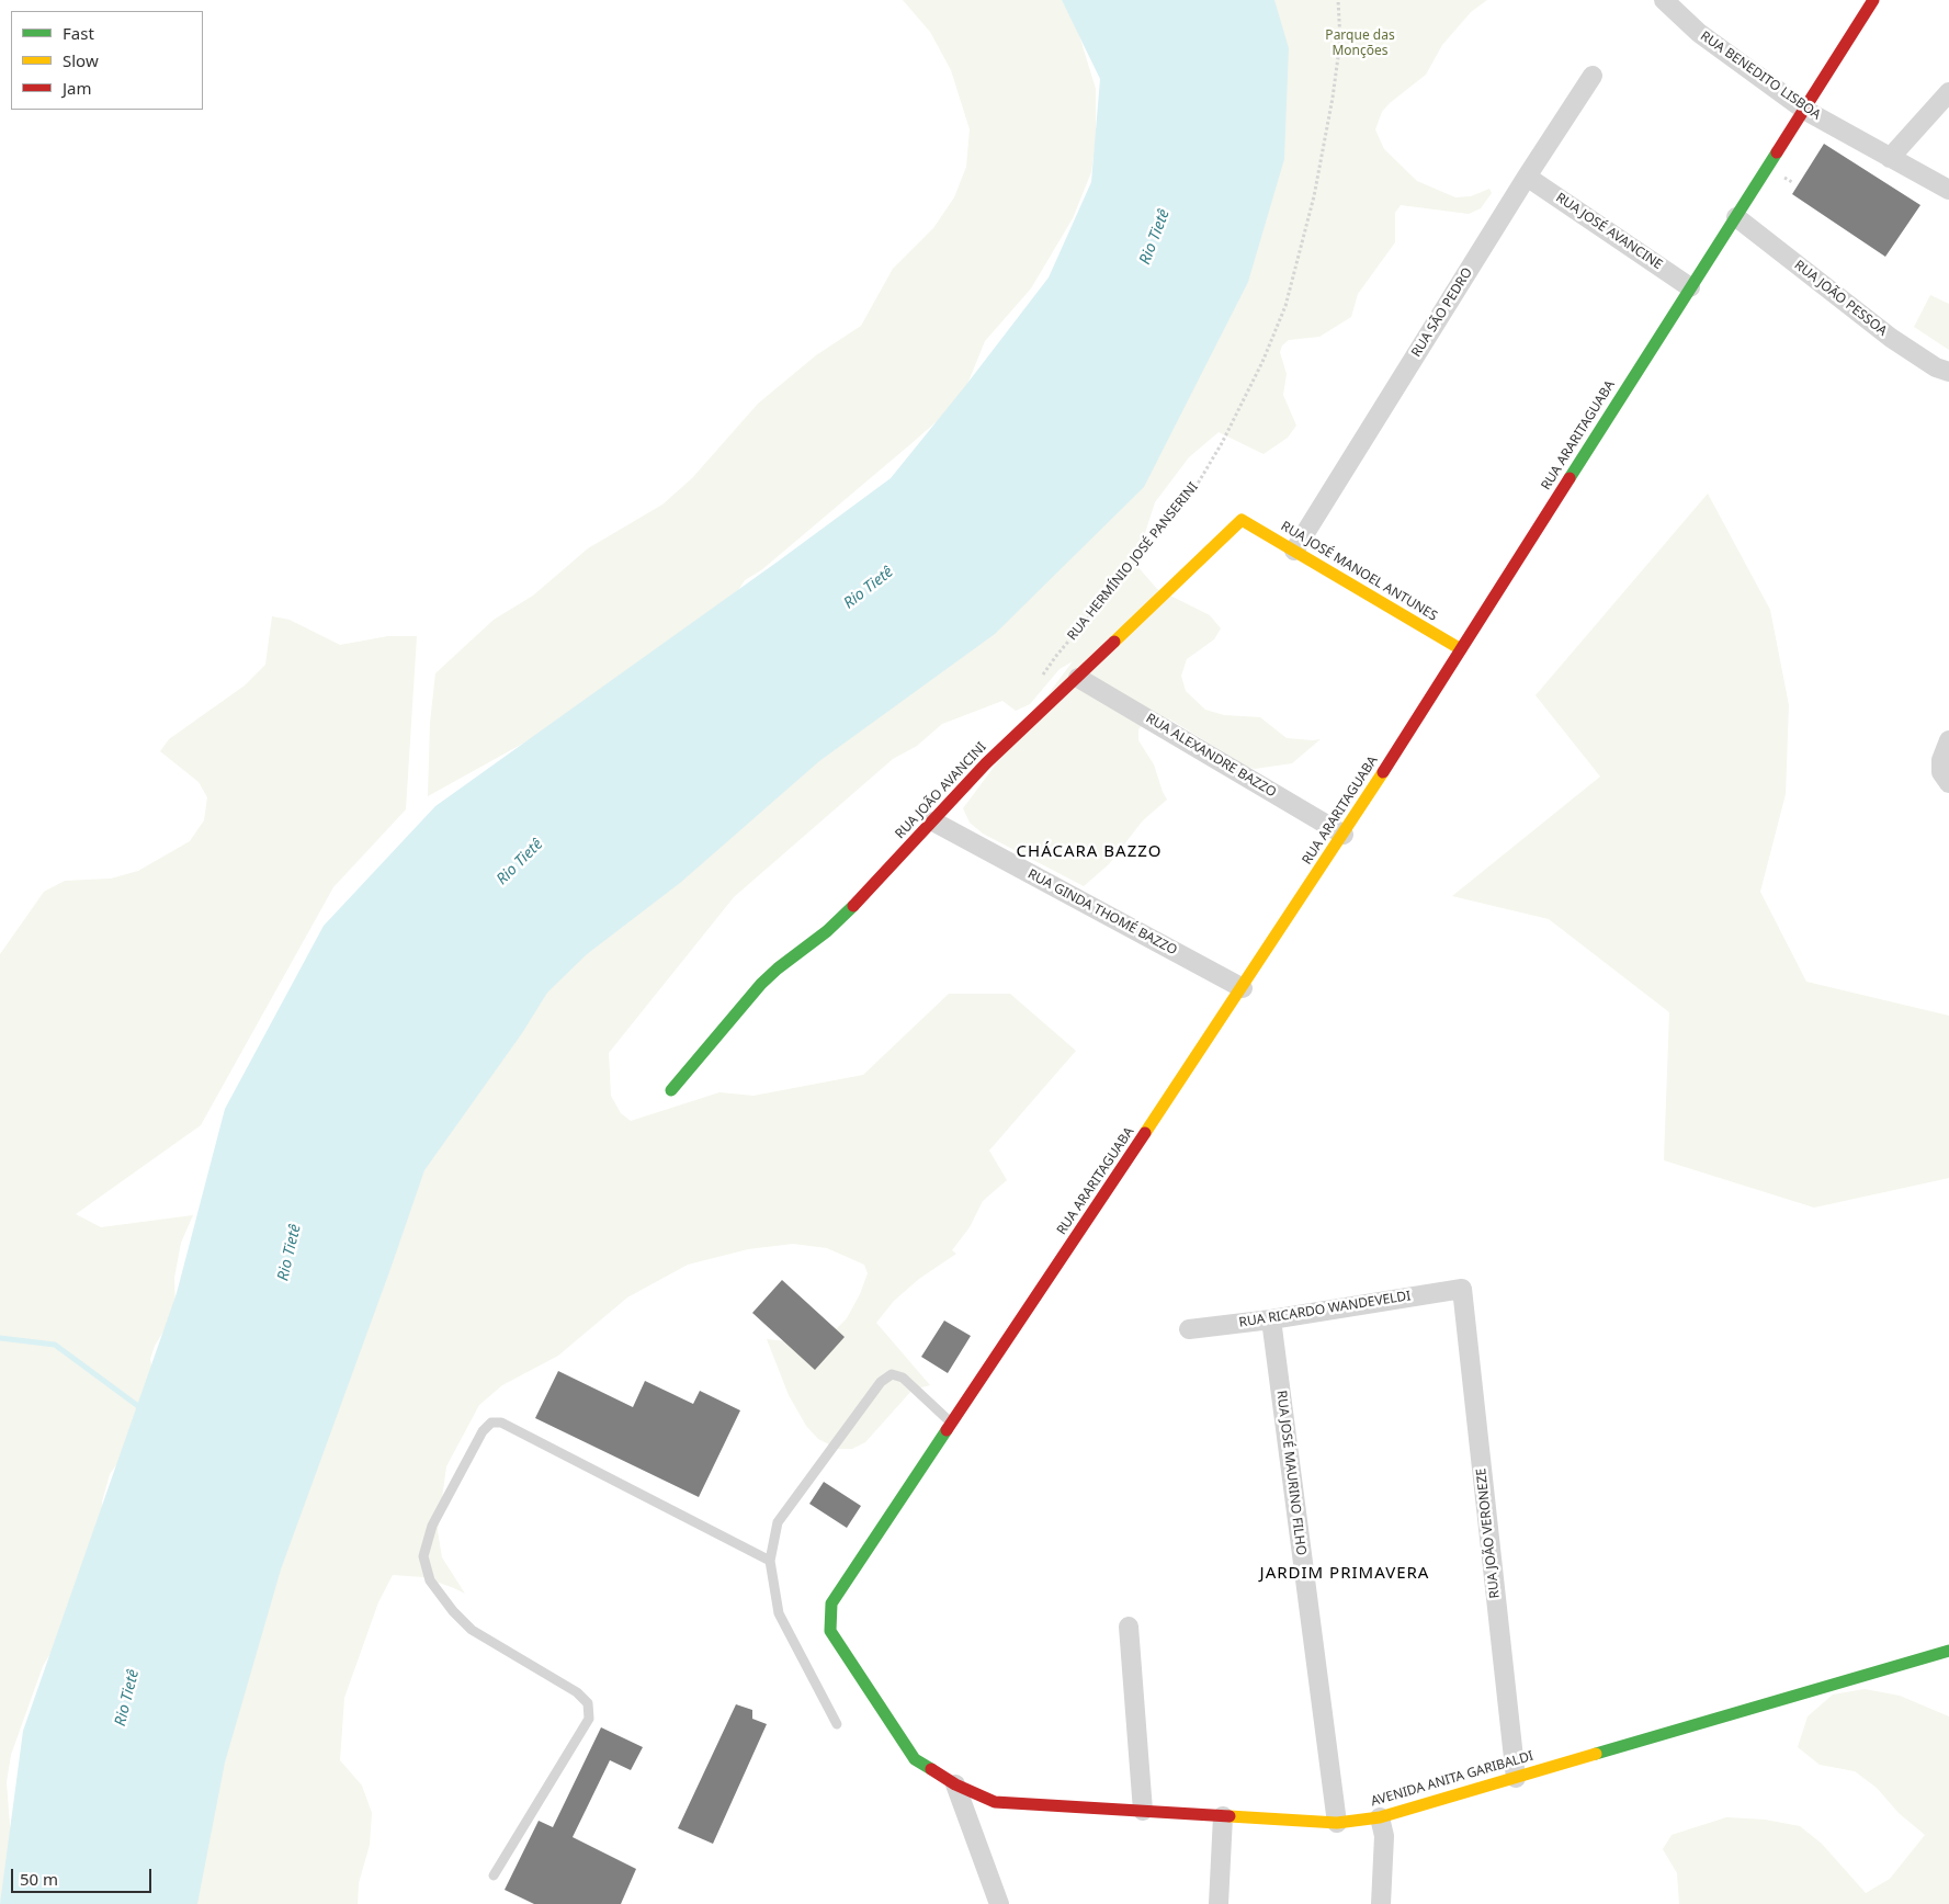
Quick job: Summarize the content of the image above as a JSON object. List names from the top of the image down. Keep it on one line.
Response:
{"streets":{"street":["RUA BENEDITO LISBOA","RUA JOSÉ AVANCINE","RUA JOÃO PESSOA","RUA SÃO PEDRO","RUA ARARITAGUABA","RUA JOSÉ MANOEL ANTUNES","RUA ALEXANDRE BAZZO","RUA JOÃO AVANCINI","RUA GINDA THOMÉ BAZZO","RUA RICARDO WANDEVELDI","RUA JOSÉ MAURINO FILHO","RUA JOÃO VERONEZE","AVENIDA ANITA GARIBALDI"],"path":["RUA HERMÍNIO JOSÉ PANSERINI"]},"crossings":[["RUA BENEDITO LISBOA","RUA ARARITAGUABA"],["RUA JOSÉ AVANCINE","RUA SÃO PEDRO"],["RUA JOSÉ AVANCINE","RUA ARARITAGUABA"],["RUA JOÃO PESSOA","RUA ARARITAGUABA"],["RUA SÃO PEDRO","RUA JOSÉ MANOEL ANTUNES"],["RUA ARARITAGUABA","RUA JOSÉ MANOEL ANTUNES"],["RUA ARARITAGUABA","RUA ALEXANDRE BAZZO"],["RUA ARARITAGUABA","RUA GINDA THOMÉ BAZZO"],["RUA ARARITAGUABA","AVENIDA ANITA GARIBALDI"],["RUA JOSÉ MANOEL ANTUNES","RUA JOÃO AVANCINI"],["RUA ALEXANDRE BAZZO","RUA JOÃO AVANCINI"],["RUA JOÃO AVANCINI","RUA GINDA THOMÉ BAZZO"],["RUA RICARDO WANDEVELDI","RUA JOSÉ MAURINO FILHO"],["RUA RICARDO WANDEVELDI","RUA JOÃO VERONEZE"],["RUA JOSÉ MAURINO FILHO","AVENIDA ANITA GARIBALDI"],["RUA JOÃO VERONEZE","AVENIDA ANITA GARIBALDI"]],"districts":["CHÁCARA BAZZO","JARDIM PRIMAVERA"],"water":["Rio Tietê"],"parks":["Parque das Monções"],"legend":["Fast","Slow","Jam"],"scale_bar":"50 m"}
